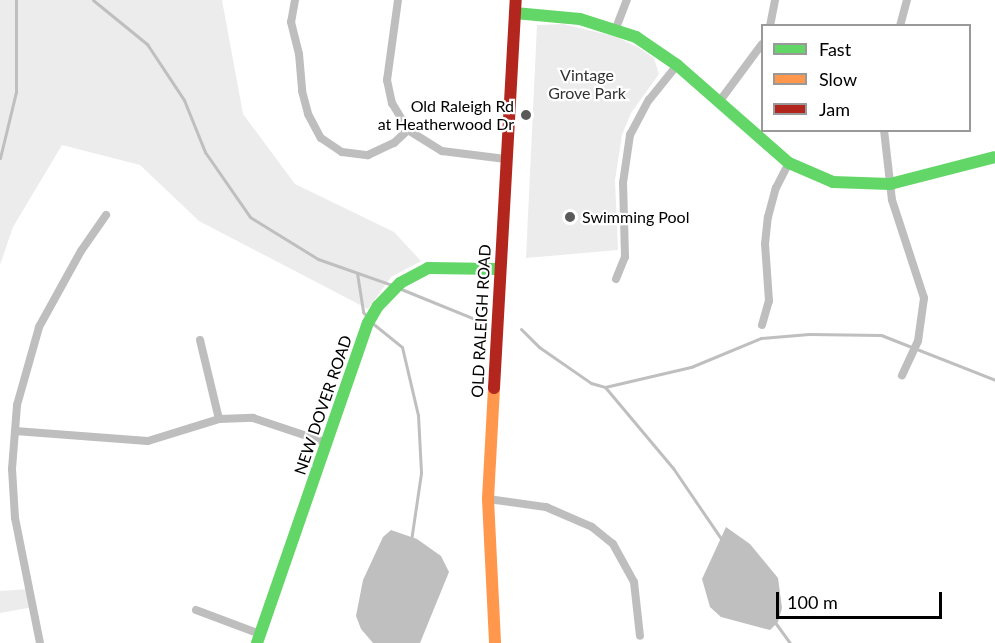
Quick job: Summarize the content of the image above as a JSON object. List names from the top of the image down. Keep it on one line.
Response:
{"streets":{"street":["OLD RALEIGH ROAD","NEW DOVER ROAD"]},"crossings":[["OLD RALEIGH ROAD","NEW DOVER ROAD"]],"parks":["Vintage Grove Park"],"places":["Old Raleigh Rd at Heatherwood Dr","Swimming Pool"],"legend":["Fast","Slow","Jam"],"scale_bar":"100 m"}
